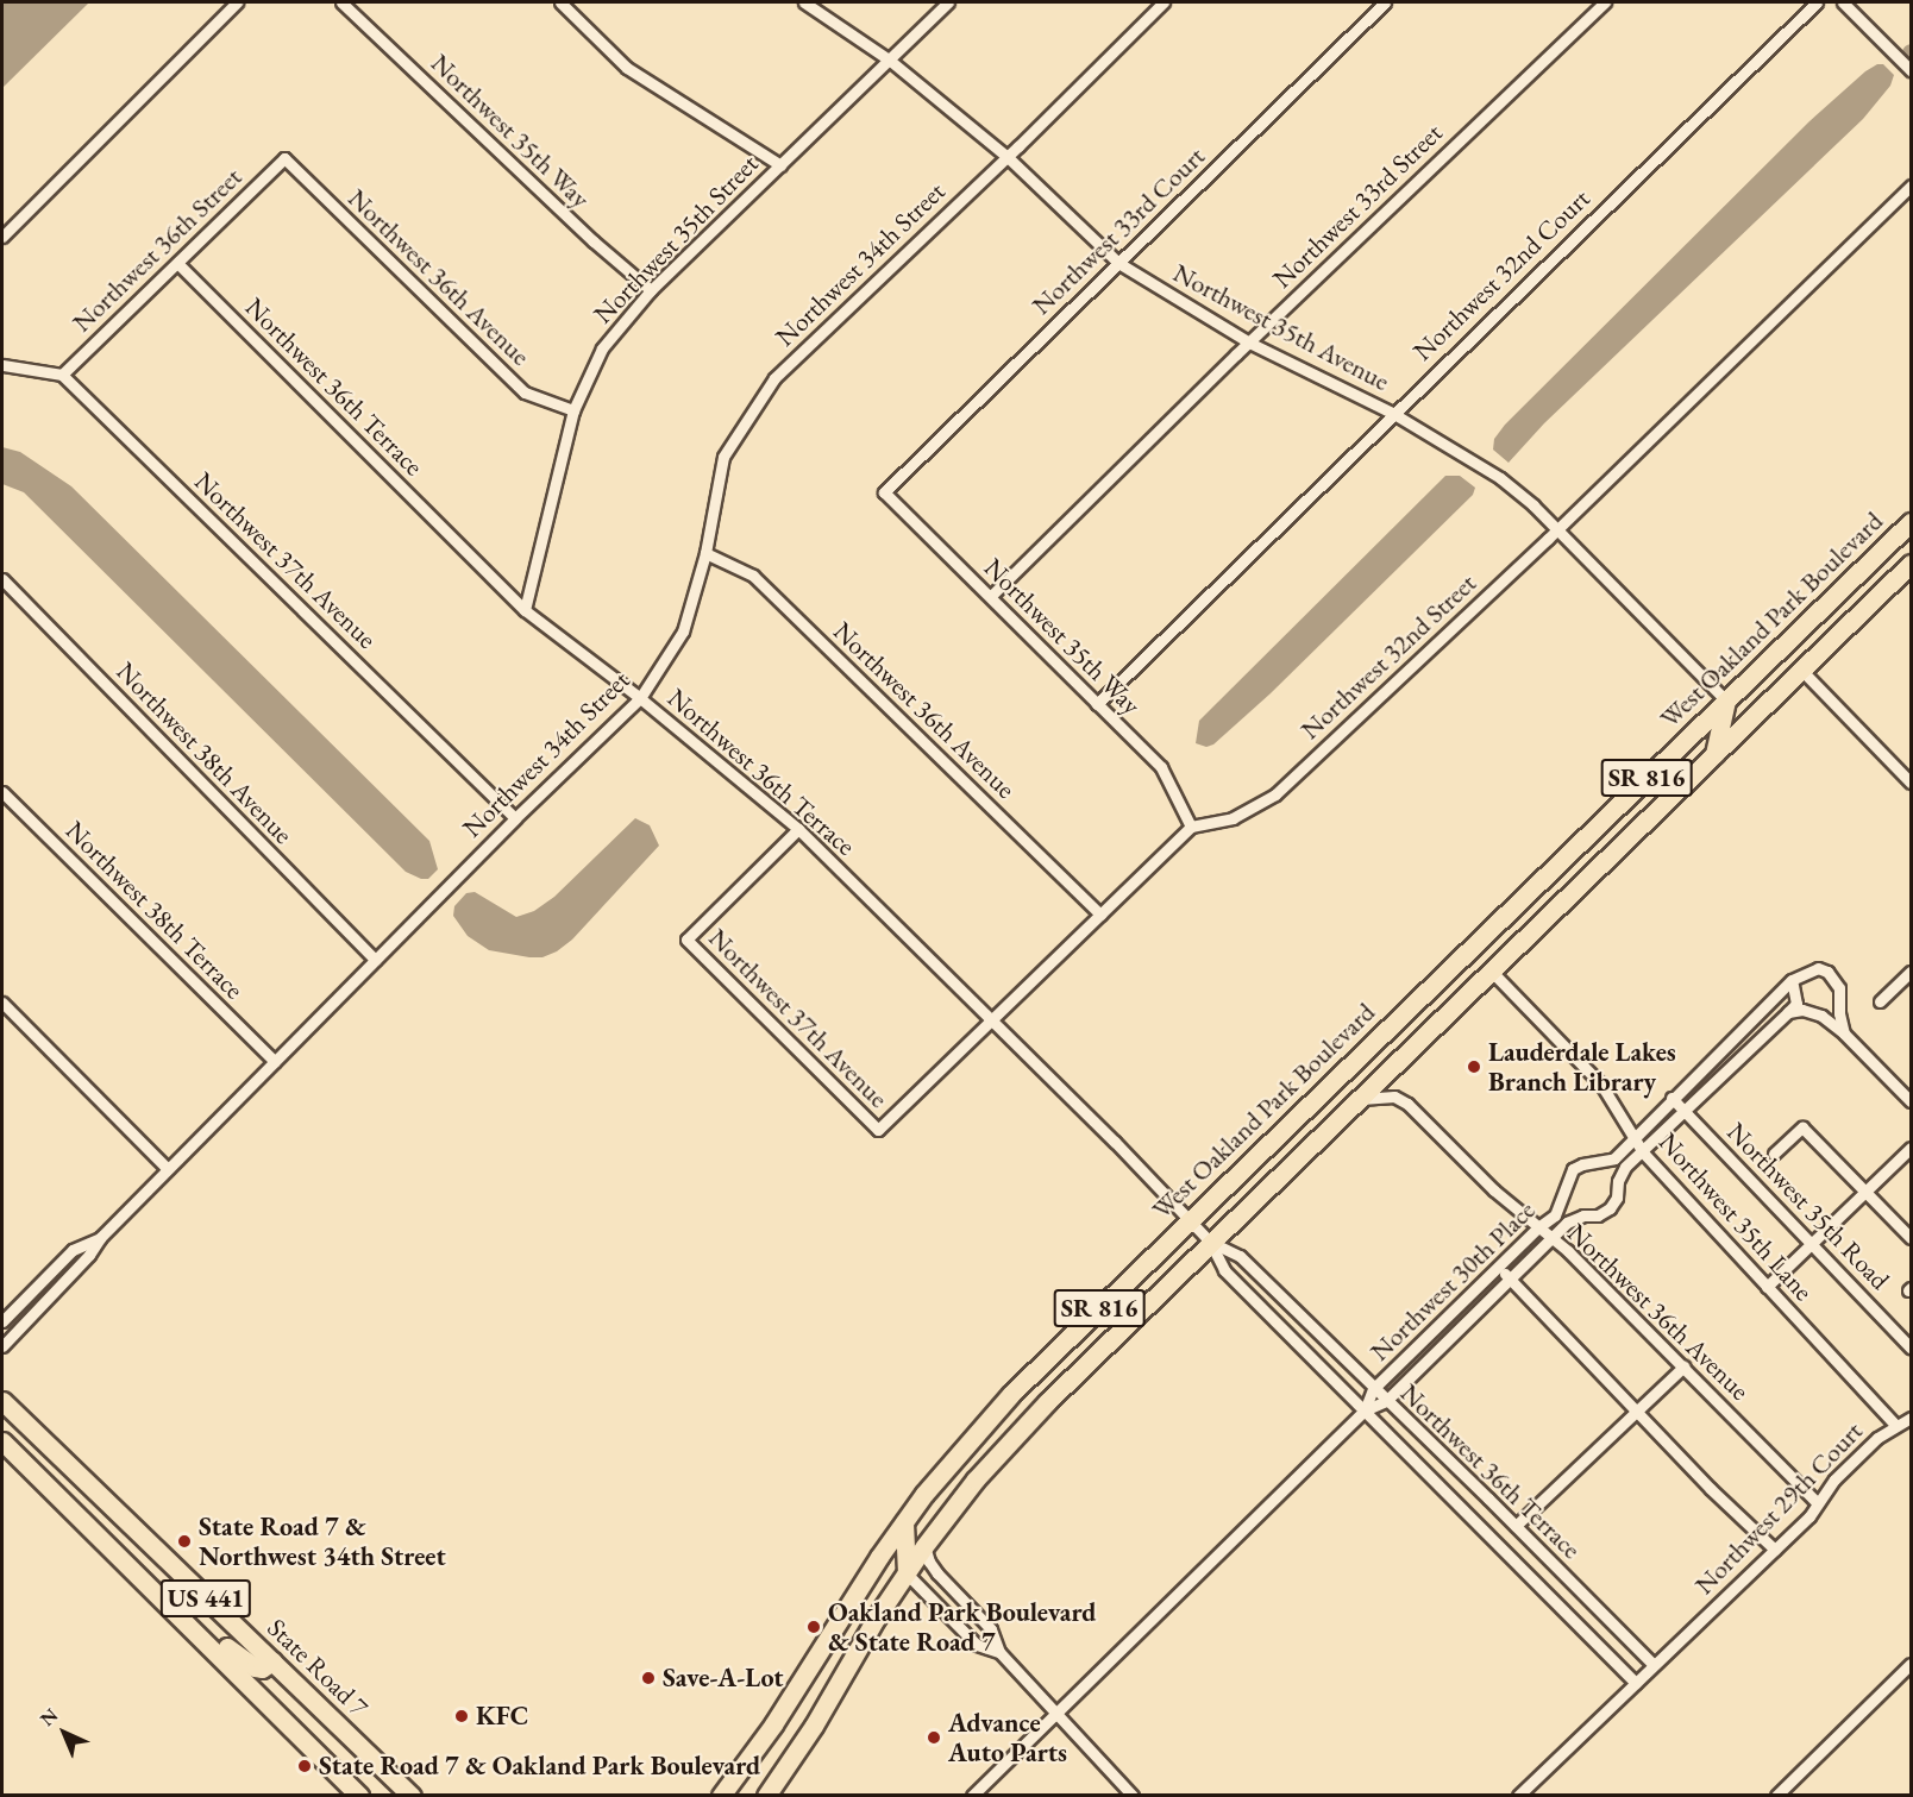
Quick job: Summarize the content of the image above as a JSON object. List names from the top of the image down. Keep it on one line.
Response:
{"streets":{"main road":["West Oakland Park Boulevard","SR 816","US 441","State Road 7"],"street":["Northwest 35th Way","Northwest 33rd Street","Northwest 33rd Court","Northwest 35th Street","Northwest 36th Street","Northwest 34th Street","Northwest 32nd Court","Northwest 36th Avenue","Northwest 35th Avenue","Northwest 36th Terrace","Northwest 37th Avenue","Northwest 32nd Street","Northwest 38th Avenue","Northwest 38th Terrace","Northwest 35th Road","Northwest 35th Lane","Northwest 30th Place","Northwest 29th Court"]},"crossings":[["Northwest 35th Way","Northwest 33rd Street"],["Northwest 35th Way","Northwest 33rd Court"],["Northwest 35th Way","Northwest 35th Street"],["Northwest 35th Way","Northwest 32nd Court"],["Northwest 35th Way","Northwest 32nd Street"],["Northwest 33rd Street","Northwest 35th Avenue"],["Northwest 33rd Court","Northwest 35th Avenue"],["Northwest 35th Street","Northwest 36th Avenue"],["Northwest 35th Street","Northwest 35th Avenue"],["Northwest 35th Street","Northwest 36th Terrace"],["Northwest 36th Street","Northwest 36th Avenue"],["Northwest 36th Street","Northwest 36th Terrace"],["Northwest 36th Street","Northwest 37th Avenue"],["Northwest 34th Street","Northwest 36th Avenue"],["Northwest 34th Street","Northwest 35th Avenue"],["Northwest 34th Street","Northwest 36th Terrace"],["Northwest 34th Street","Northwest 37th Avenue"],["Northwest 34th Street","Northwest 38th Avenue"],["Northwest 34th Street","Northwest 38th Terrace"],["Northwest 32nd Court","Northwest 35th Avenue"],["Northwest 36th Avenue","SR 816"],["Northwest 36th Avenue","Northwest 30th Place"],["Northwest 36th Avenue","Northwest 29th Court"],["Northwest 35th Avenue","West Oakland Park Boulevard"],["Northwest 35th Avenue","Northwest 32nd Street"],["Northwest 36th Terrace","Northwest 37th Avenue"],["Northwest 36th Terrace","West Oakland Park Boulevard"],["Northwest 36th Terrace","SR 816"],["Northwest 36th Terrace","Northwest 30th Place"],["Northwest 36th Terrace","Northwest 29th Court"],["SR 816","Northwest 35th Lane"],["Northwest 35th Road","Northwest 30th Place"],["Northwest 35th Lane","Northwest 30th Place"],["Northwest 35th Lane","Northwest 29th Court"]],"places":["Lauderdale Lakes Branch Library","State Road 7 & Northwest 34th Street","Oakland Park Boulevard & State Road 7","Save-A-Lot","KFC","Advance Auto Parts","State Road 7 & Oakland Park Boulevard"],"north":"top left"}
